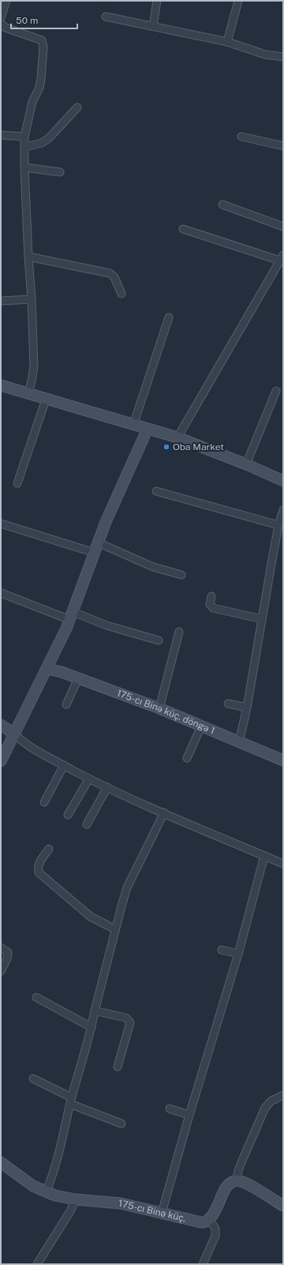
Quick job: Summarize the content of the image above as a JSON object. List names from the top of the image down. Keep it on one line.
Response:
{"streets":{"street":["175-cı Binə küç. döngə 1","175-cı Binə küç."]},"places":["Oba Market"],"scale_bar":"50 m"}
